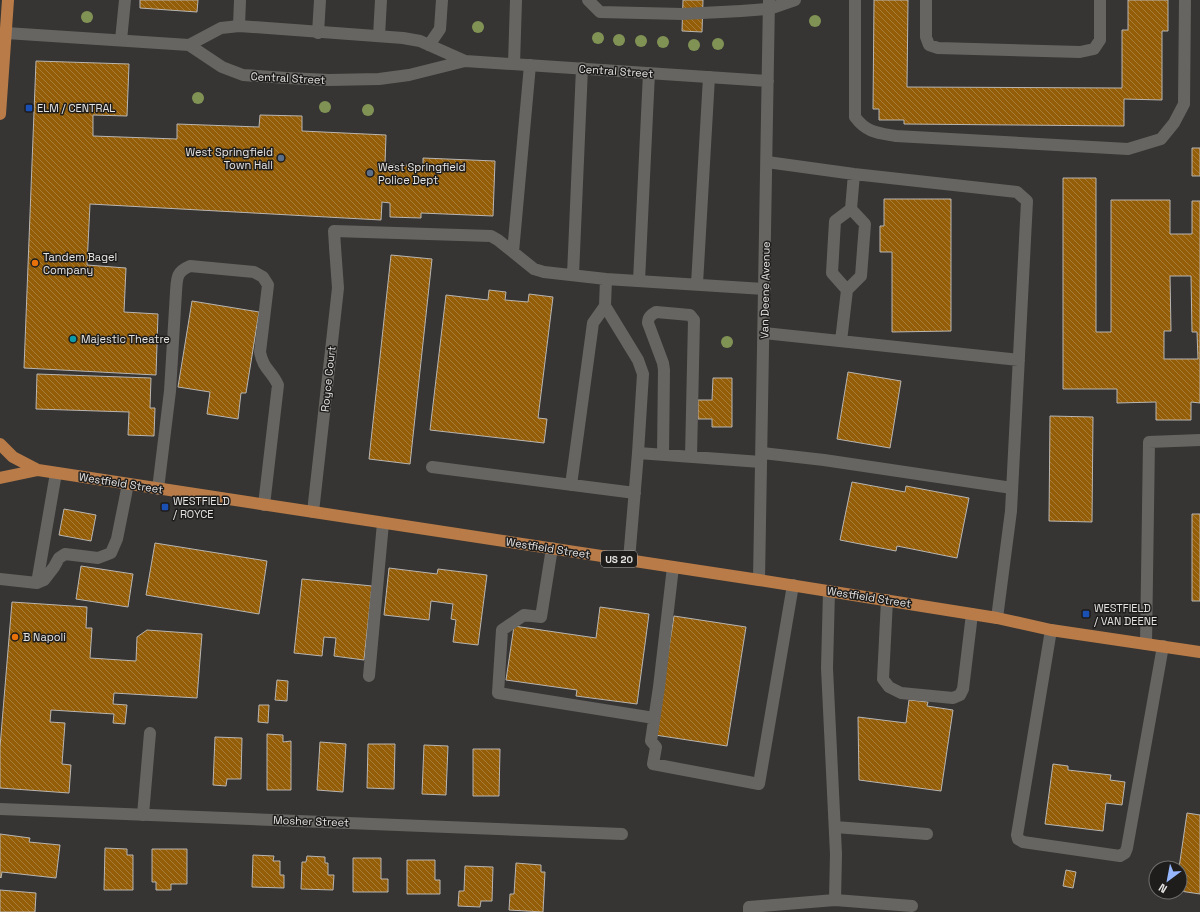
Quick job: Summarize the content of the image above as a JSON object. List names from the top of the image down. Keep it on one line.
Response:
{"streets":{"main road":["Westfield Street","US 20"],"street":["Central Street","Van Deene Avenue","Royce Court","Mosher Street"]},"crossings":[["Central Street","Van Deene Avenue"],["Van Deene Avenue","Westfield Street"],["Royce Court","Westfield Street"]],"places":{"transit":["ELM / CENTRAL","WESTFIELD / ROYCE","WESTFIELD / VAN DEENE"],"other":["West Springfield Town Hall","West Springfield Police Dept","Tandem Bagel Company","Majestic Theatre","B Napoli"]},"north":"bottom left"}
